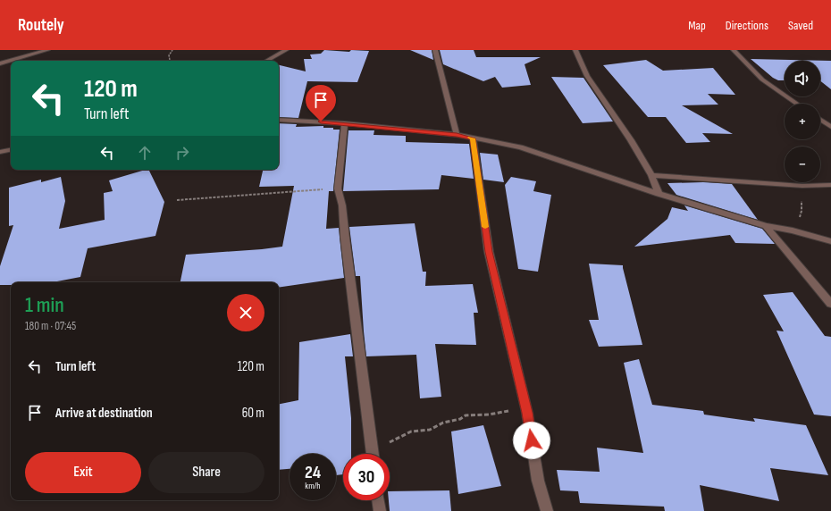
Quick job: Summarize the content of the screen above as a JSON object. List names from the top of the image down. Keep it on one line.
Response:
{"page":{"header":"Routely","nav":["Map","Directions","Saved"],"map_buttons":["+","−"],"turn":["120 m","Turn left"],"heading":["1 min","180 m · 07:45"],"list":[{"name":"Turn left","value":"120 m"},{"name":"Arrive at destination","value":"60 m"}],"buttons":["Exit","Share"],"speed":"24 km/h","limit":"30"}}
